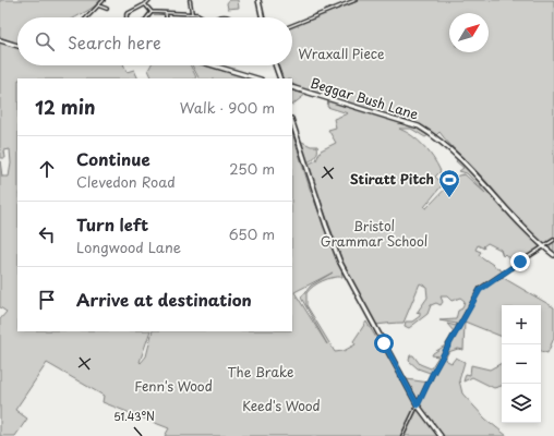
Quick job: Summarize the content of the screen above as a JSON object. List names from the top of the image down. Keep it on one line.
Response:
{"streets":{"main road":["Beggar Bush Lane"]},"parks":["Wraxall Piece","Bristol Grammar School","The Brake","Fenn's Wood","Keed's Wood"],"places":{"sports":["Stiratt Pitch"]},"north":"top right","page":{"search":"Search here","heading":["12 min","Walk · 900 m"],"list":[["Continue","Clevedon Road","250 m"],["Turn left","Longwood Lane","650 m"],"Arrive at destination"],"map_buttons":["+","−"]},"coordinates":["51.43°N"]}
